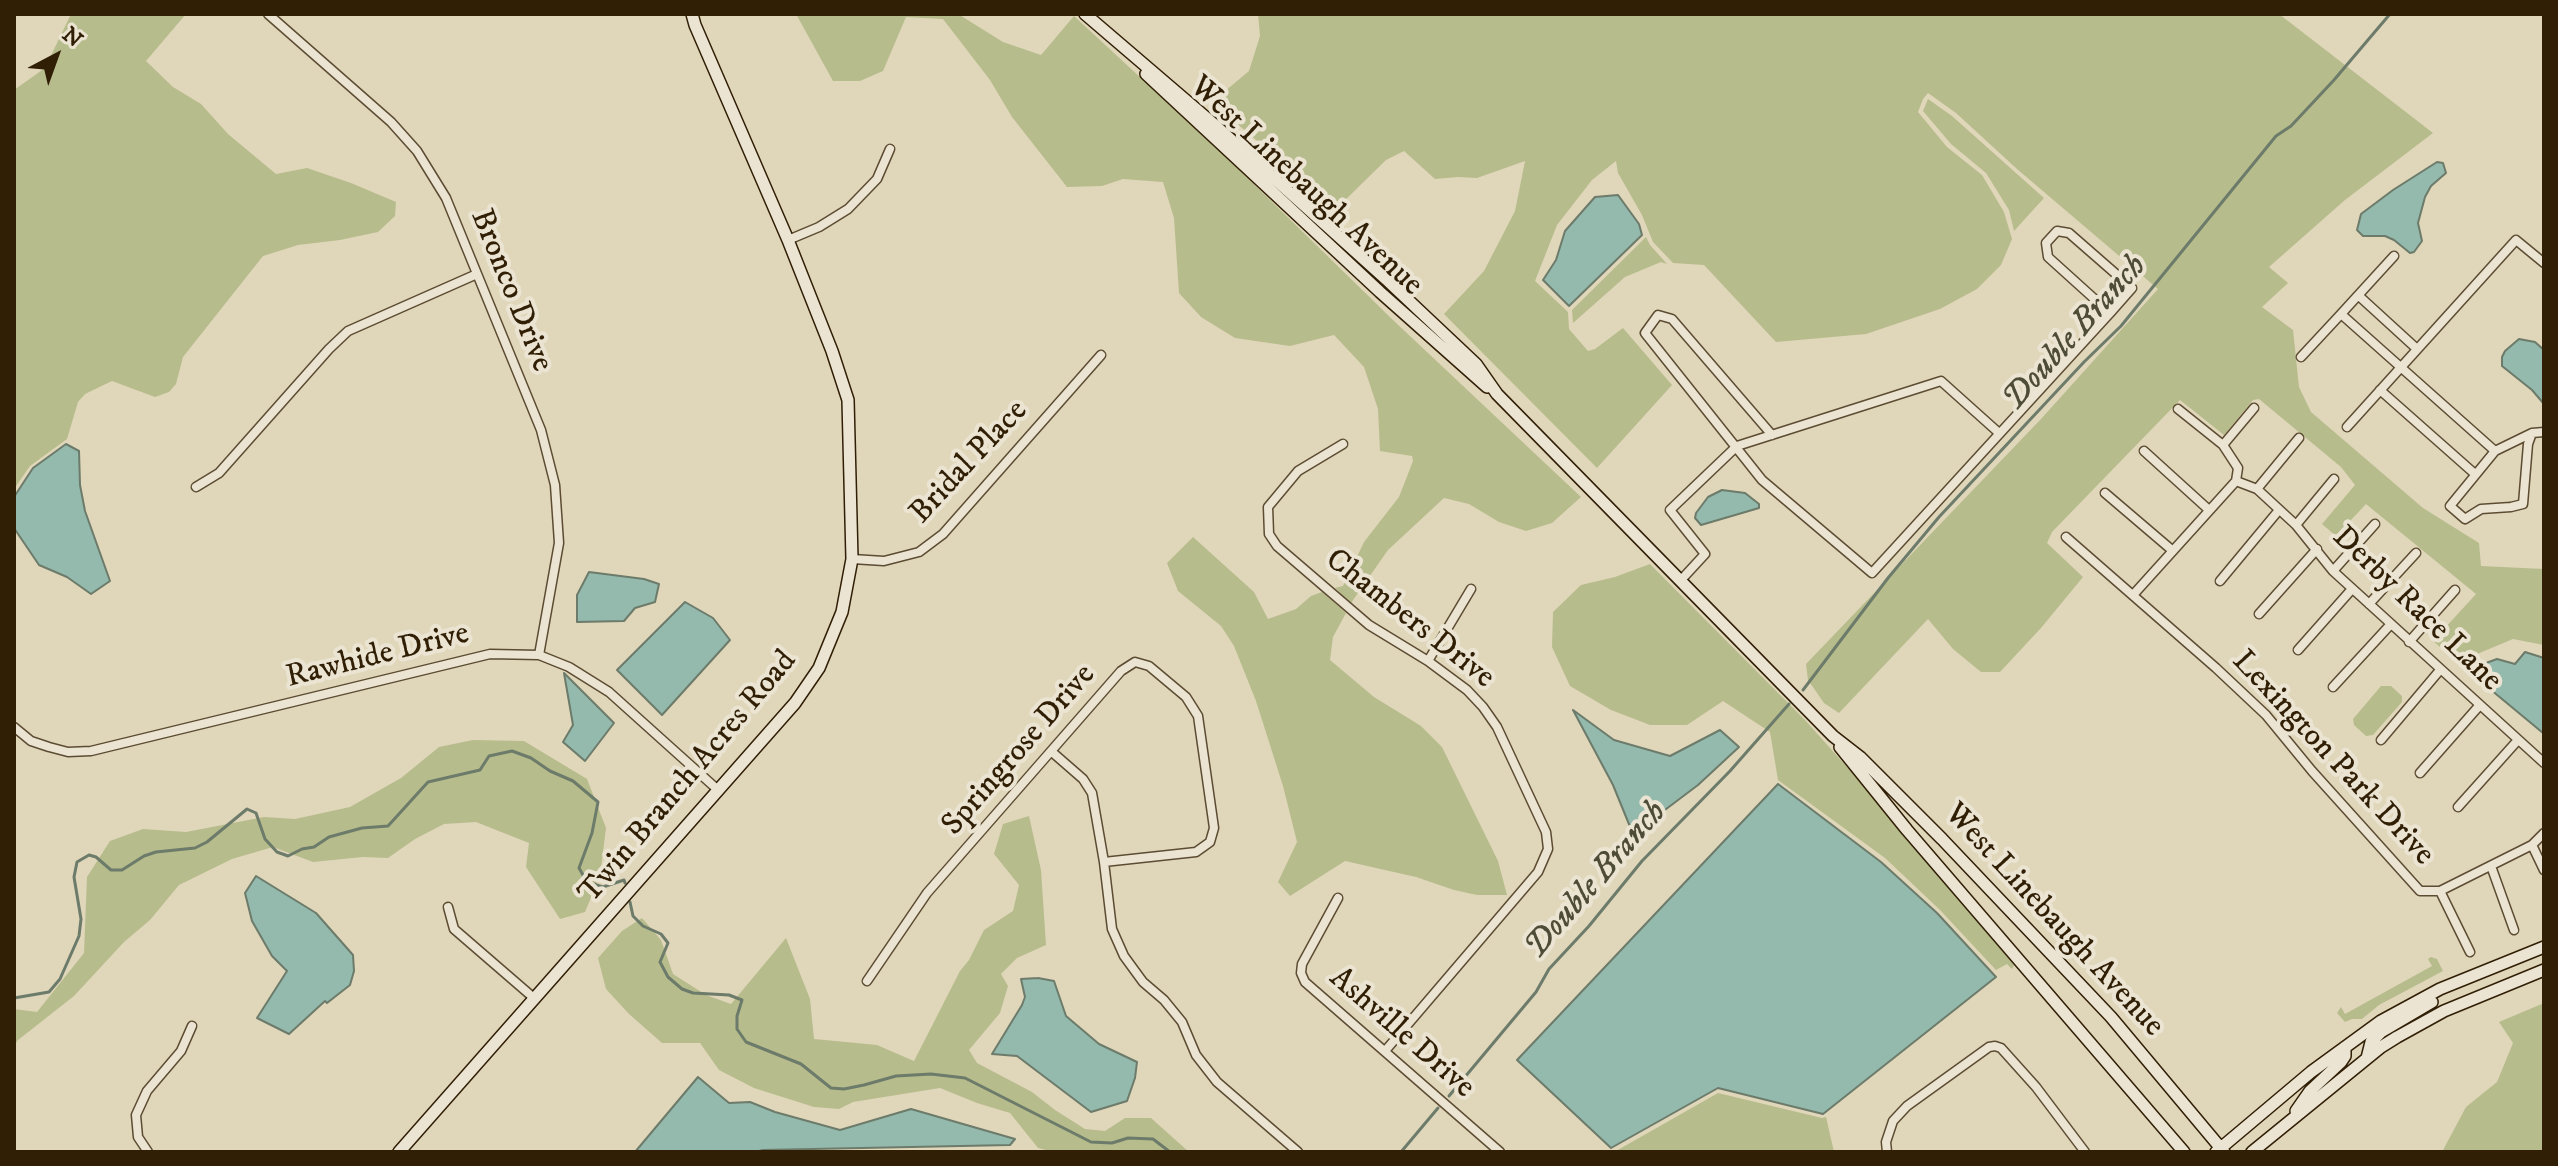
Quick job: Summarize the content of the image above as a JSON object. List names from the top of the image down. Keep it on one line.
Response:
{"streets":{"main road":["West Linebaugh Avenue","Twin Branch Acres Road"],"street":["Bronco Drive","Bridal Place","Derby Race Lane","Chambers Drive","Rawhide Drive","Springrose Drive","Lexington Park Drive","Ashville Drive"]},"crossings":[["Bronco Drive","Rawhide Drive"],["Bridal Place","Twin Branch Acres Road"],["Chambers Drive","Ashville Drive"],["Rawhide Drive","Twin Branch Acres Road"]],"water":["Double Branch"],"north":"top right"}
